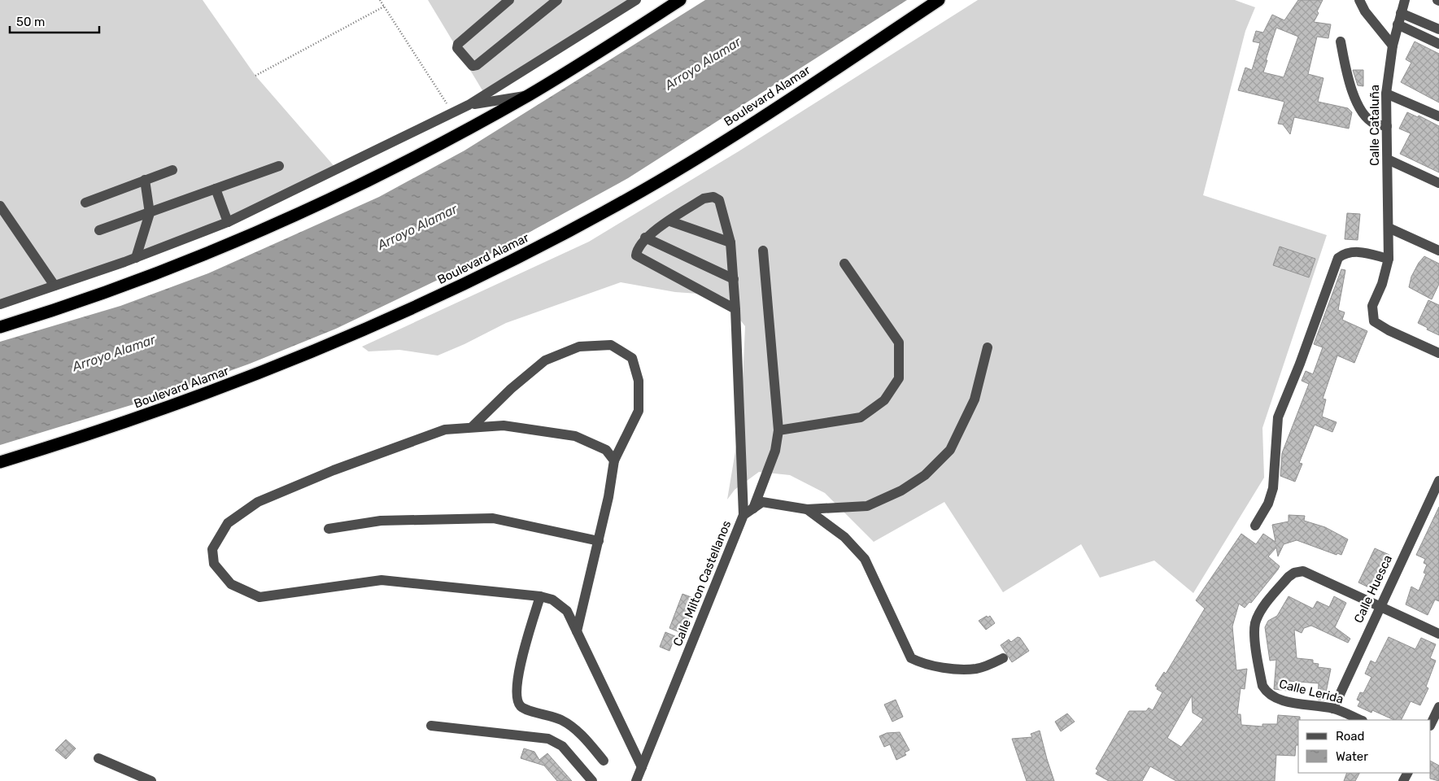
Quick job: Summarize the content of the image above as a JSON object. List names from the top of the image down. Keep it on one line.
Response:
{"streets":{"highway":["Boulevard Alamar"],"street":["Calle Cataluña","Calle Milton Castellanos","Calle Huesca","Calle Lerida"]},"crossings":[["Calle Huesca","Calle Lerida"]],"water":["Arroyo Alamar"],"legend":["Road","Water"],"scale_bar":"50 m"}
